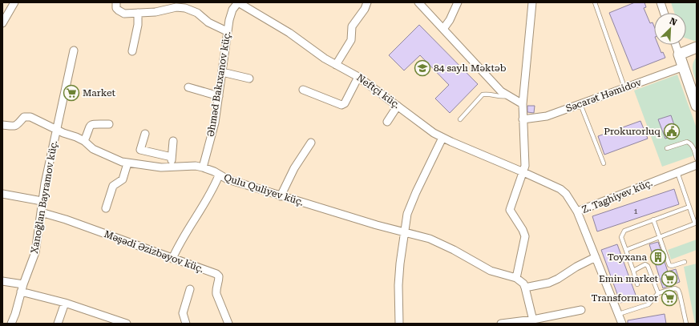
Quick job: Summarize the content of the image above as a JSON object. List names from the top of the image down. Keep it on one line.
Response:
{"streets":{"street":["Əhməd Bakıxanov küç.","Neftçi küç.","Səcarət Həmidov","Qulu Quliyev küç.","Z. Taghiyev küç.","Xanoğlan Bayramov küç.","Məşədi Əzizbəyov küç."]},"crossings":[["Əhməd Bakıxanov küç.","Neftçi küç."],["Əhməd Bakıxanov küç.","Qulu Quliyev küç."],["Neftçi küç.","Z. Taghiyev küç."],["Qulu Quliyev küç.","Xanoğlan Bayramov küç."],["Xanoğlan Bayramov küç.","Məşədi Əzizbəyov küç."]],"places":{"school or university":["84 saylı Məktəb"],"supermarket":["Market","Emin market","Transformator"],"public building":["Prokurorluq"],"building":["Toyxana"]},"house_numbers":["1"],"north":"top right"}
